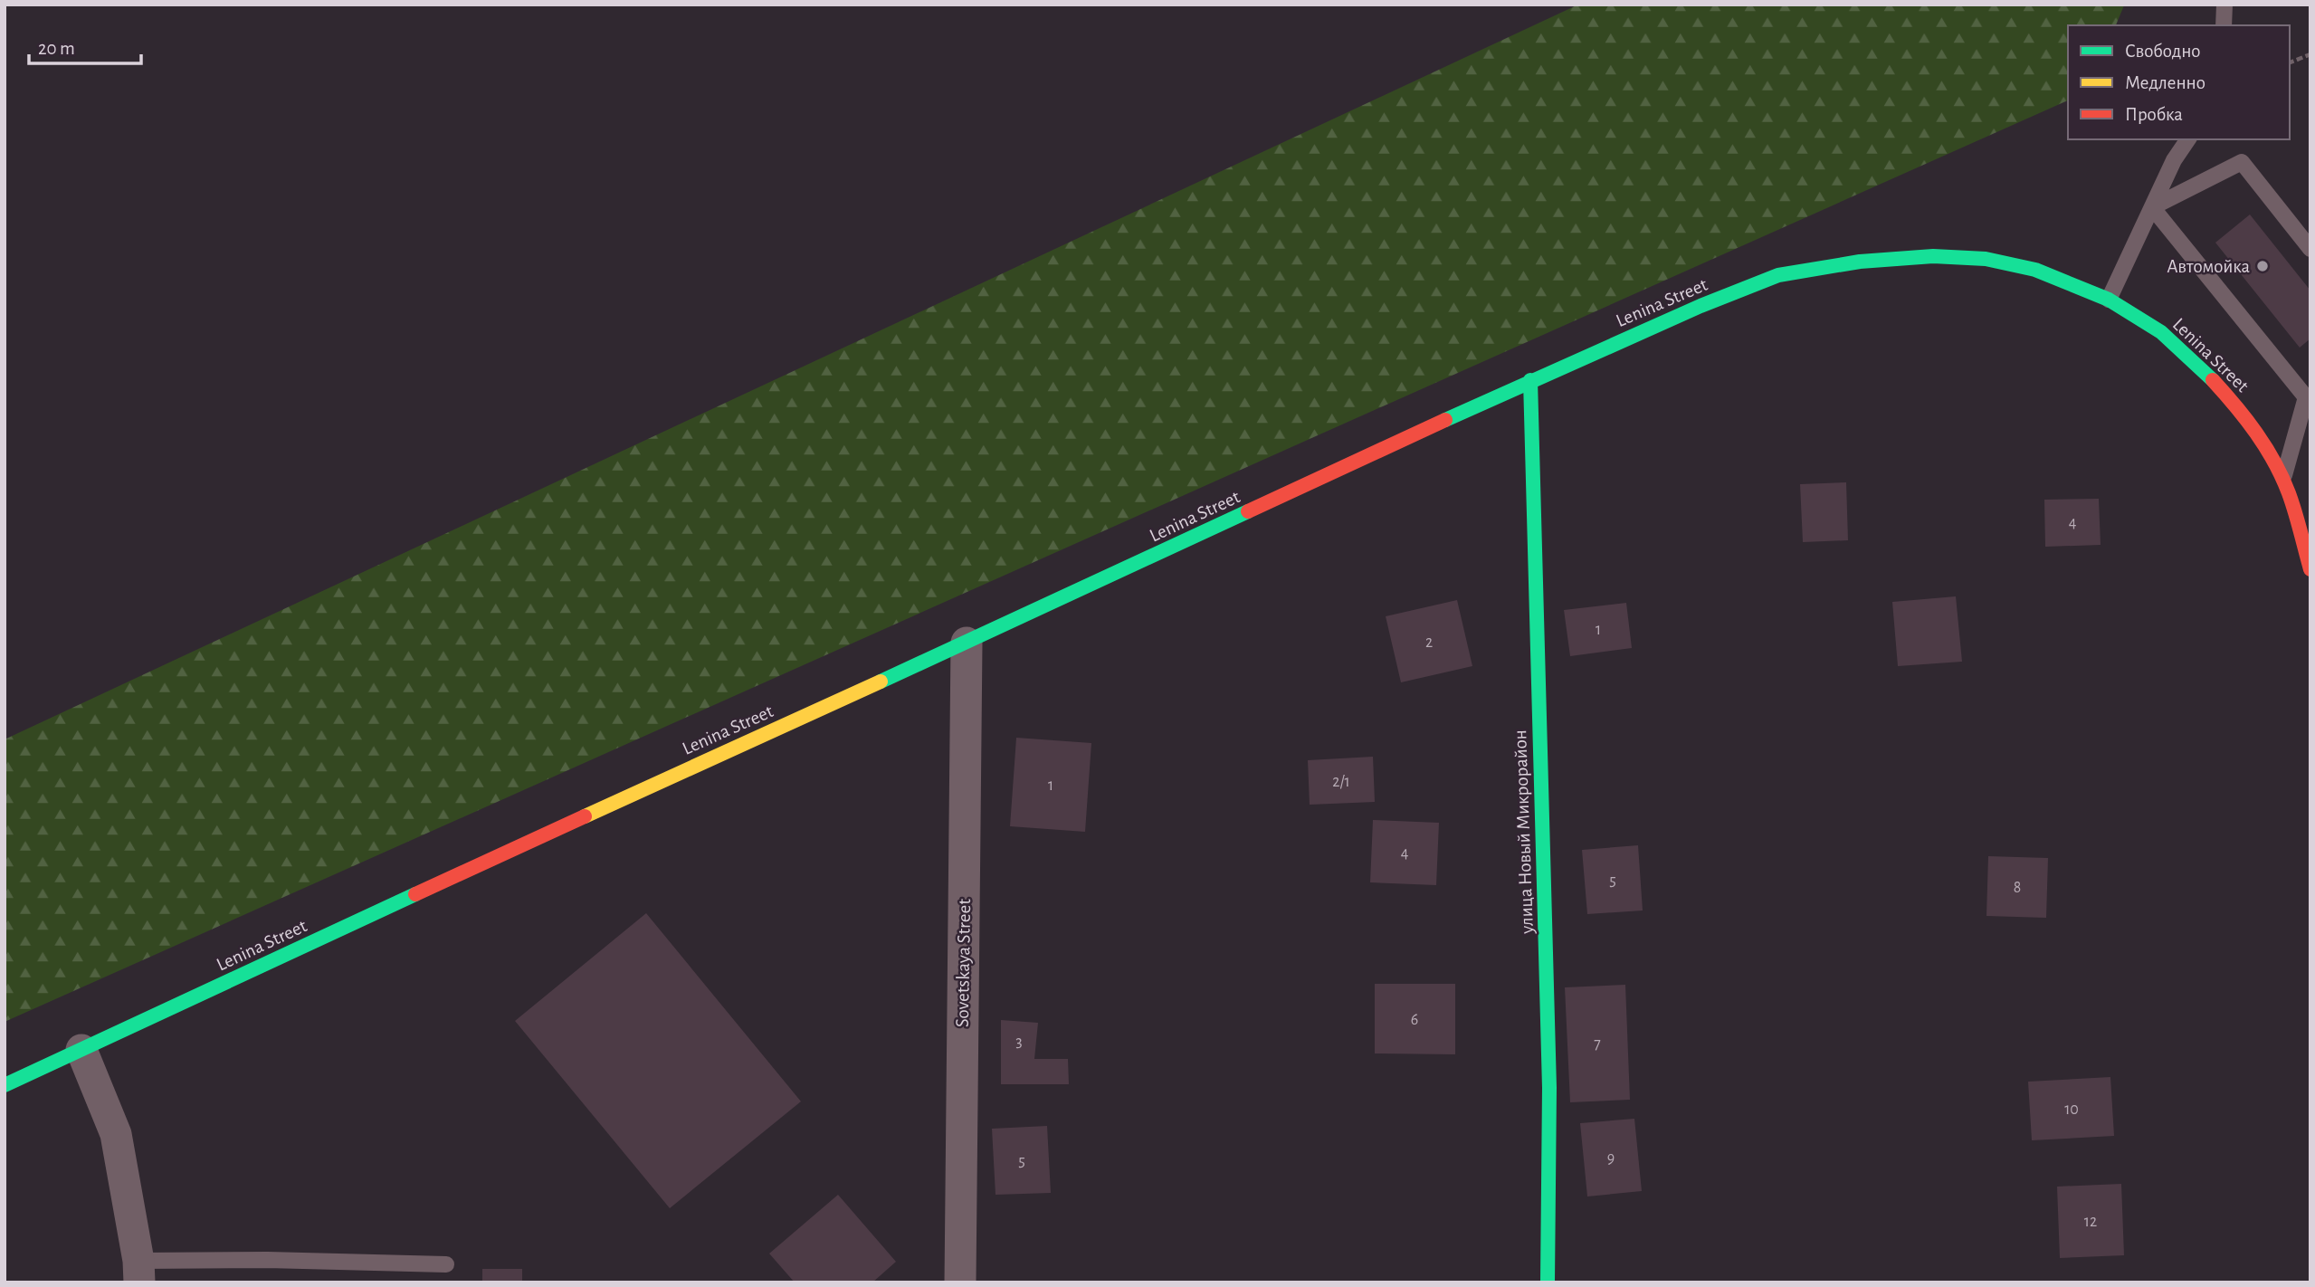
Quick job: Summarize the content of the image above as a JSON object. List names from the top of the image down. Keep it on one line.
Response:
{"streets":{"street":["Lenina Street","улица Новый Микрорайон","Sovetskaya Street"]},"crossings":[["Lenina Street","улица Новый Микрорайон"],["Lenina Street","Sovetskaya Street"]],"places":["Автомойка"],"house_numbers":["4","1","2","2/1","1","4","5","8","6","3","7","10","9","5","12"],"legend":["Свободно","Медленно","Пробка"],"scale_bar":"20 m"}
